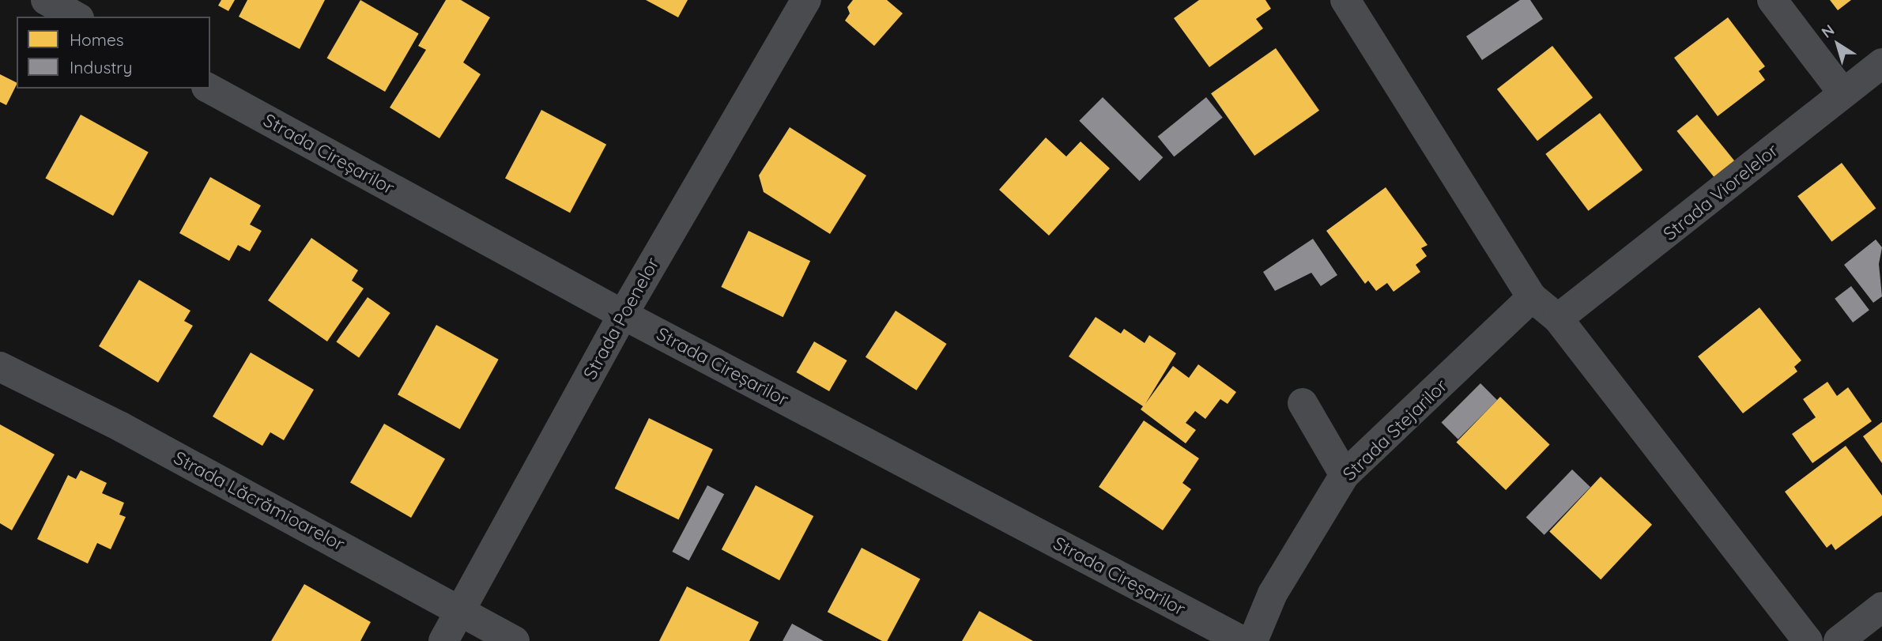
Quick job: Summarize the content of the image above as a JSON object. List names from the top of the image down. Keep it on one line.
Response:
{"streets":{"street":["Strada Cireșarilor","Strada Viorelelor","Strada Poenelor","Strada Stejarilor","Strada Lăcrămioarelor"]},"crossings":[["Strada Cireșarilor","Strada Poenelor"],["Strada Poenelor","Strada Lăcrămioarelor"]],"legend":["Homes","Industry"],"north":"top left"}
